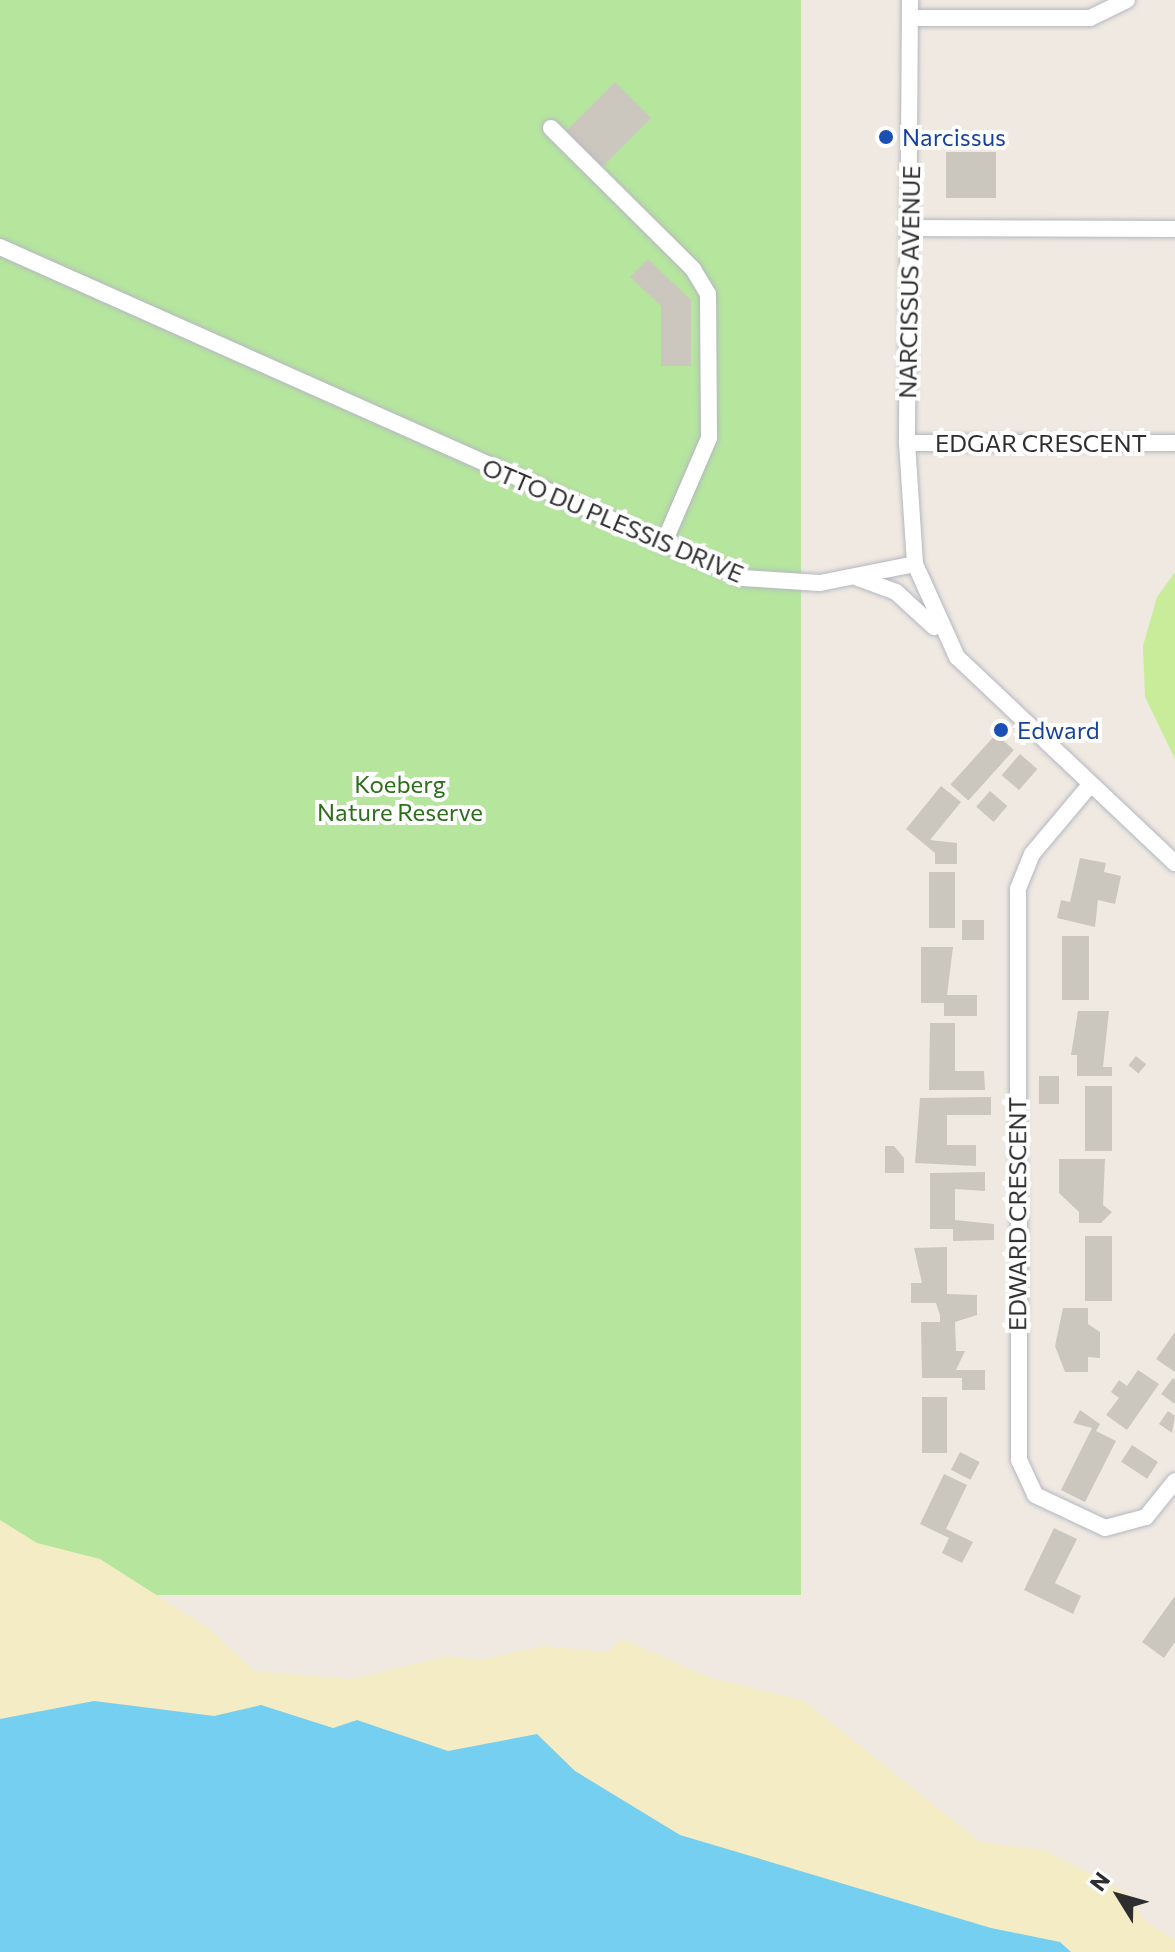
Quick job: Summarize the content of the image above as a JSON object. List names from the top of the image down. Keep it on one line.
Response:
{"streets":{"street":["NARCISSUS AVENUE","EDGAR CRESCENT","OTTO DU PLESSIS DRIVE","EDWARD CRESCENT"]},"crossings":[["NARCISSUS AVENUE","EDGAR CRESCENT"],["NARCISSUS AVENUE","OTTO DU PLESSIS DRIVE"]],"parks":["Koeberg Nature Reserve"],"places":["Narcissus","Edward"],"north":"top left"}
